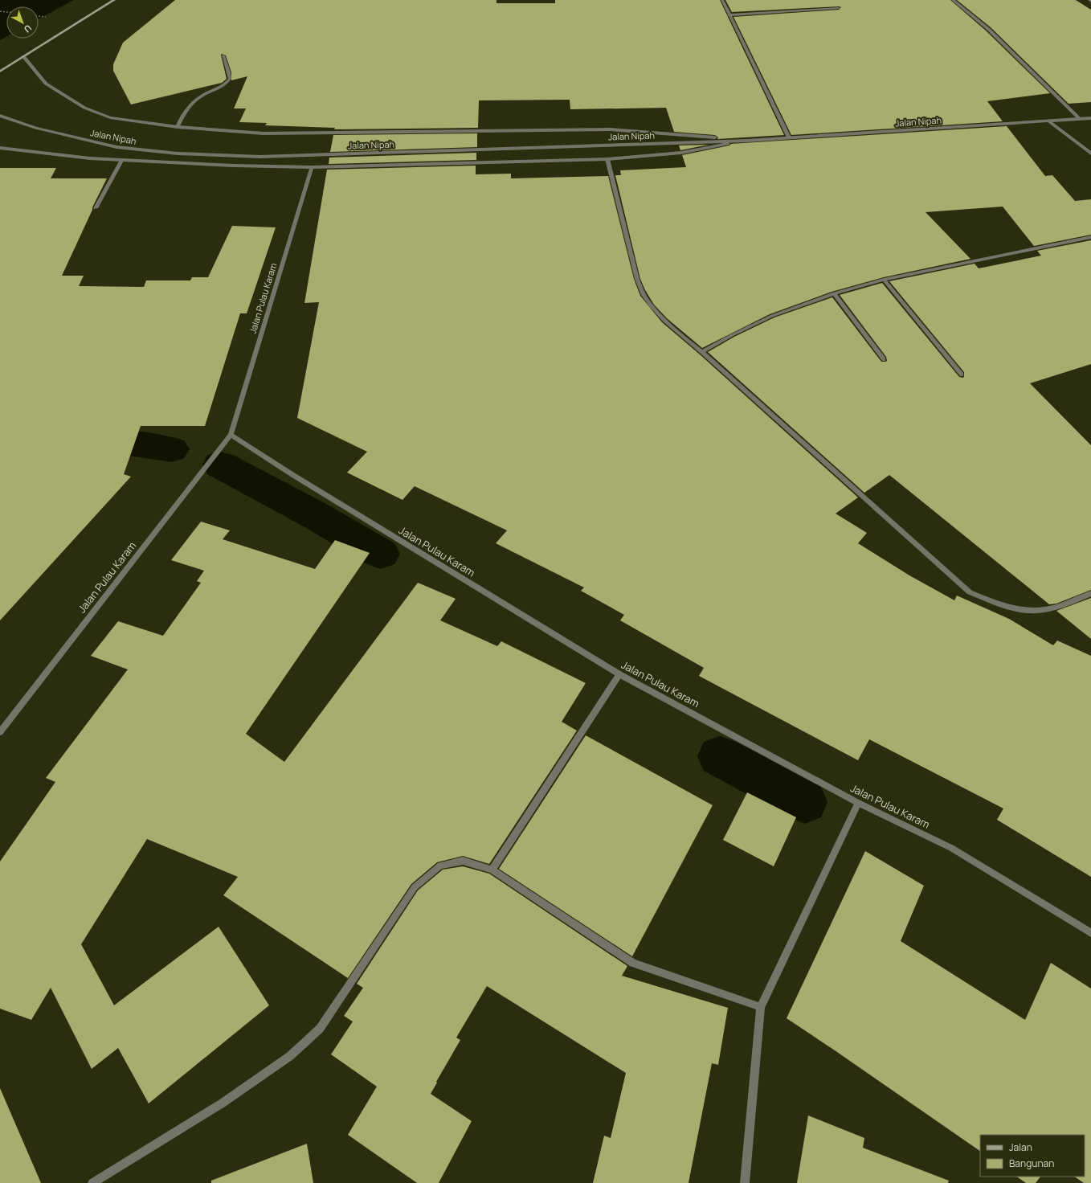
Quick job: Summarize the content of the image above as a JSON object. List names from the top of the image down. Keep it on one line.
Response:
{"streets":{"street":["Jalan Nipah","Jalan Pulau Karam"]},"crossings":[["Jalan Nipah","Jalan Pulau Karam"]],"legend":["Jalan","Bangunan"],"north":"bottom right"}
